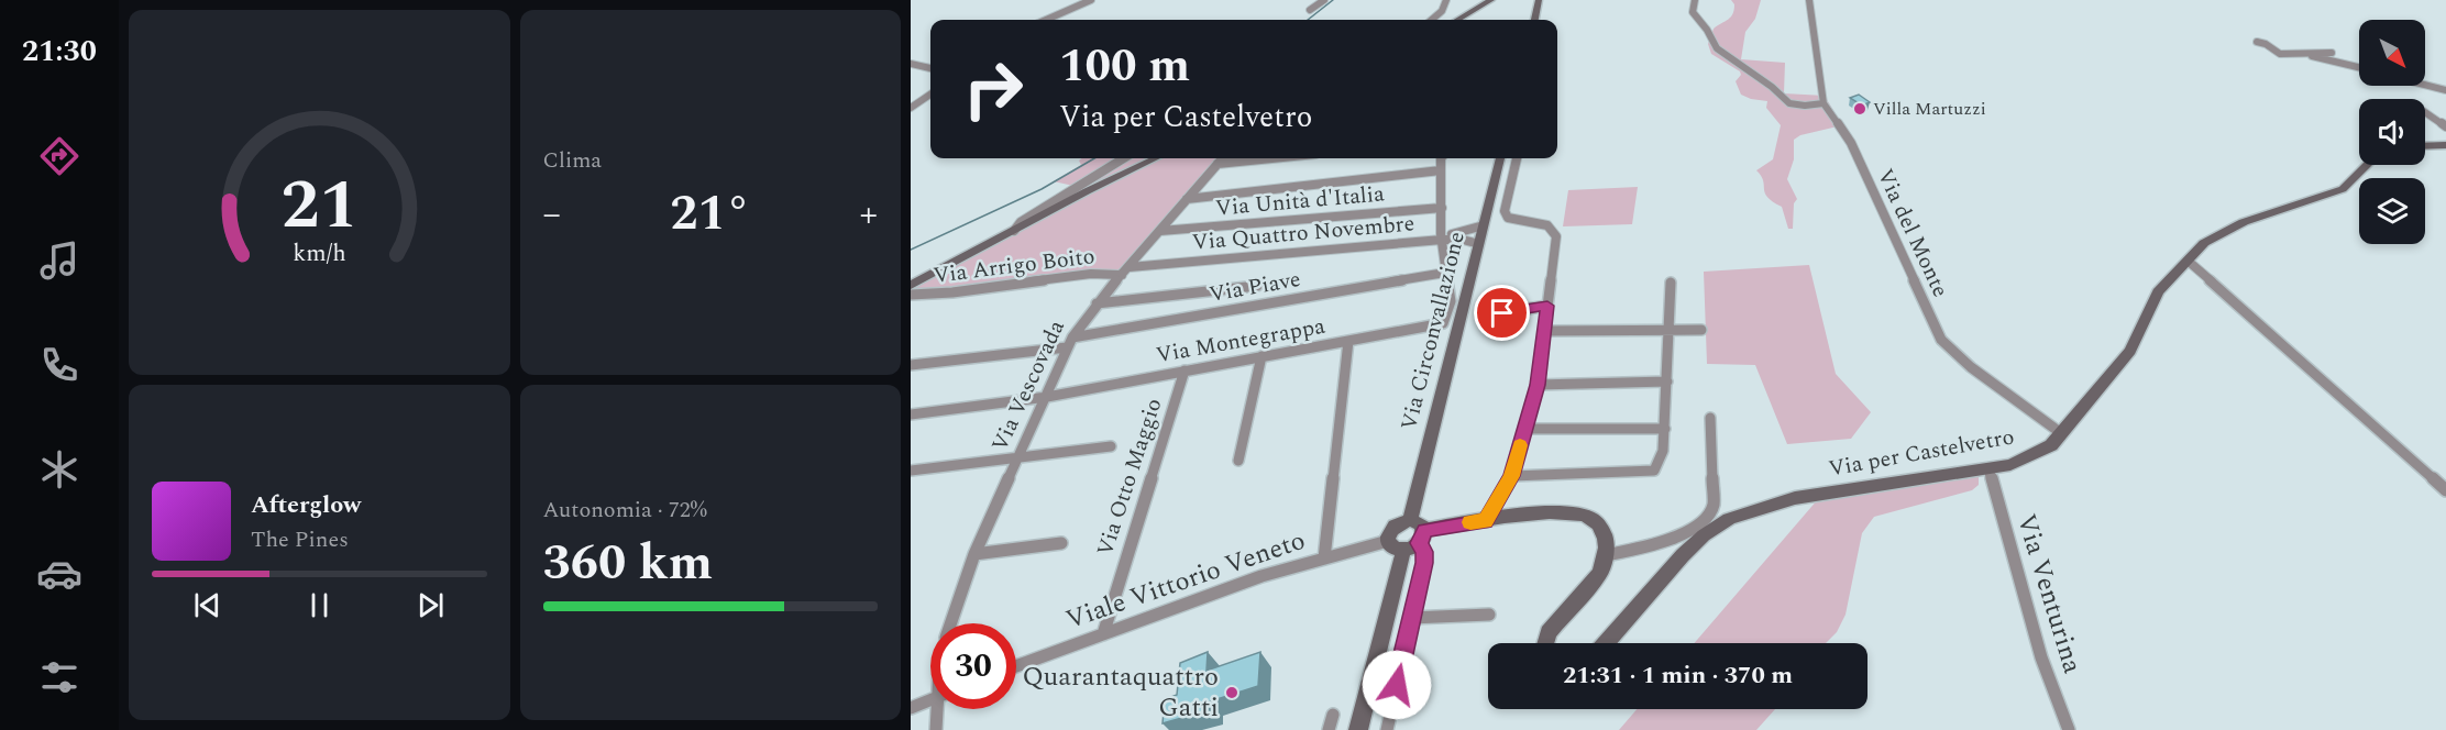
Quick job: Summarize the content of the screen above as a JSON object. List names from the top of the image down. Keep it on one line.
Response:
{"streets":{"street":["Via Unità d'Italia","Via Quattro Novembre","Via del Monte","Via Arrigo Boito","Via Piave","Via Circonvallazione","Via Montegrappa","Via Vescovada","Via per Castelvetro","Via Otto Maggio","Viale Vittorio Veneto","Via Venturina"]},"crossings":[["Via Unità d'Italia","Via Vescovada"],["Via Quattro Novembre","Via Arrigo Boito"],["Via Quattro Novembre","Via Circonvallazione"],["Via Quattro Novembre","Via Vescovada"],["Via del Monte","Via per Castelvetro"],["Via Arrigo Boito","Via Vescovada"],["Via Piave","Via Montegrappa"],["Via Piave","Via Vescovada"],["Via Montegrappa","Via Vescovada"],["Via Montegrappa","Via Otto Maggio"],["Via per Castelvetro","Via Venturina"],["Via Otto Maggio","Viale Vittorio Veneto"]],"places":["Villa Martuzzi","Quarantaquattro Gatti"],"north":"bottom right","page":{"tabs":"21:30","tile":["Clima",["Autonomia · 72%","360 km"]],"turn":["100 m","Via per Castelvetro"],"heat":["−","21°","+"],"song":["Afterglow","The Pines"],"limit":"30","trip":"21:31 · 1 min · 370 m","gauge":["21","km/h"]}}
